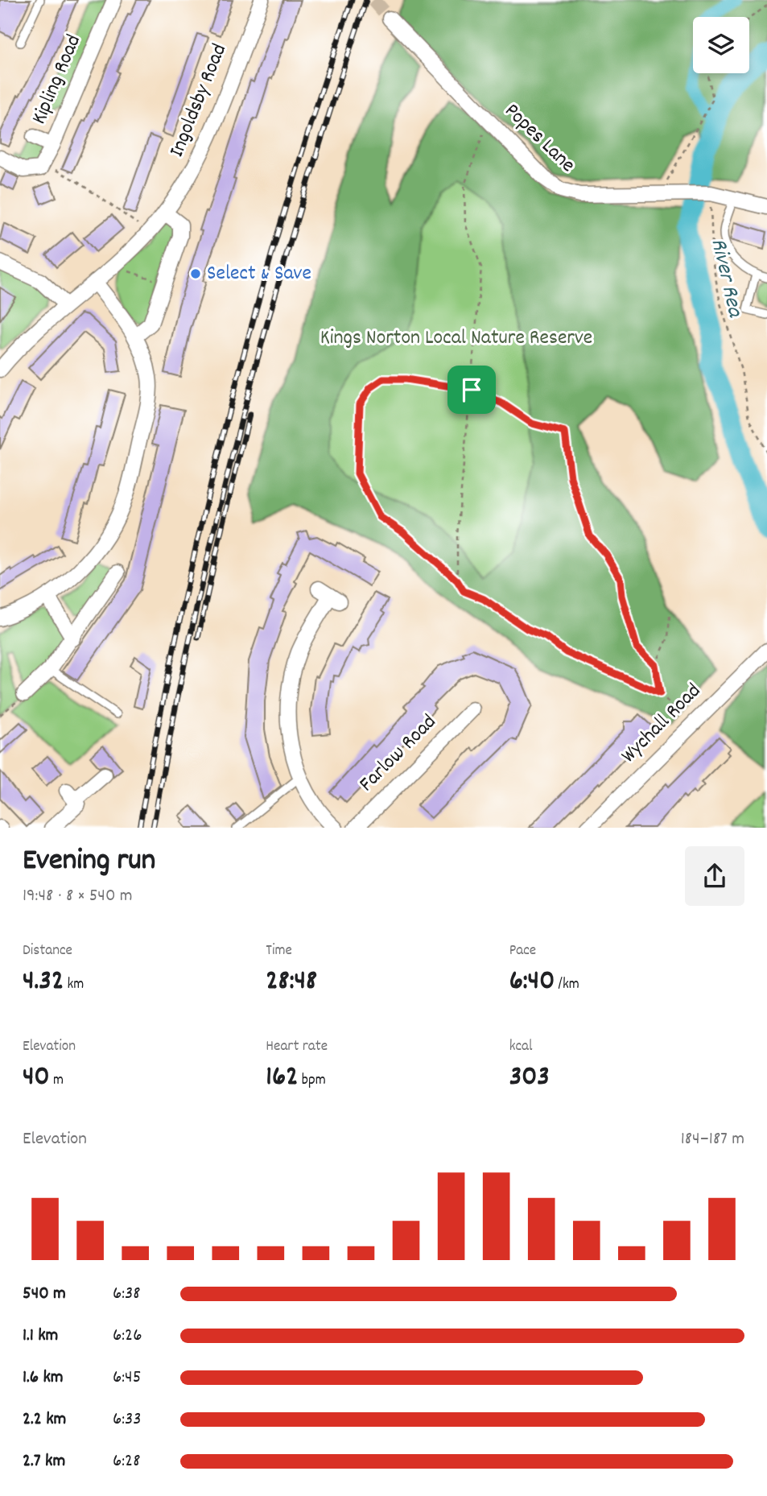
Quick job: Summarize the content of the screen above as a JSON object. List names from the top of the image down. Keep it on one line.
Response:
{"streets":{"street":["Kipling Road","Ingoldsby Road","Popes Lane","Wychall Road","Farlow Road"]},"water":["River Rea"],"parks":["Kings Norton Local Nature Reserve"],"places":["Select & Save"],"page":{"heading":["Evening run","19:48 · 8 × 540 m"],"stats":[["Distance","4.32 km"],["Time","28:48"],["Pace","6:40 /km"],["Elevation","40 m"],["Heart rate","162 bpm"],["kcal","303"]],"chart":["Elevation","184–187 m"],"list":[{"name":"540 m","note":"6:38"},{"name":"1.1 km","note":"6:26"},{"name":"1.6 km","note":"6:45"},{"name":"2.2 km","note":"6:33"},{"name":"2.7 km","note":"6:28"}]}}
